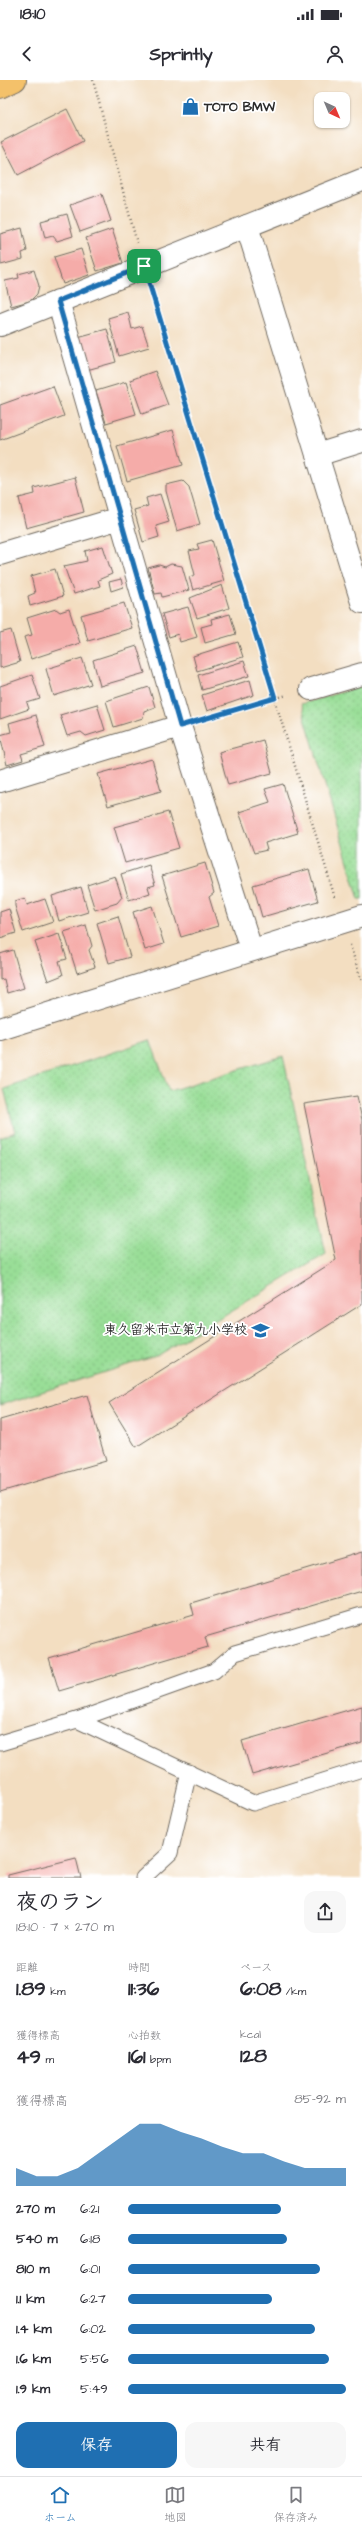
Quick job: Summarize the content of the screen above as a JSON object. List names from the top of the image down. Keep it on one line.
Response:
{"places":{"shop":["TOTO BMW"],"school or university":["東久留米市立第九小学校"]},"north":"bottom right","page":{"status":"18:10","header":"Sprintly","heading":["夜のラン","18:10 · 7 × 270 m"],"stats":[["距離","1.89 km"],["時間","11:36"],["ペース","6:08 /km"],["獲得標高","49 m"],["心拍数","161 bpm"],["kcal","128"]],"chart":["獲得標高","85–92 m"],"list":[{"name":"270 m","note":"6:21"},{"name":"540 m","note":"6:18"},{"name":"810 m","note":"6:01"},{"name":"1.1 km","note":"6:27"},{"name":"1.4 km","note":"6:02"},{"name":"1.6 km","note":"5:56"},{"name":"1.9 km","note":"5:49"}],"buttons":["保存","共有"],"tabs":["ホーム","地図","保存済み"]}}
